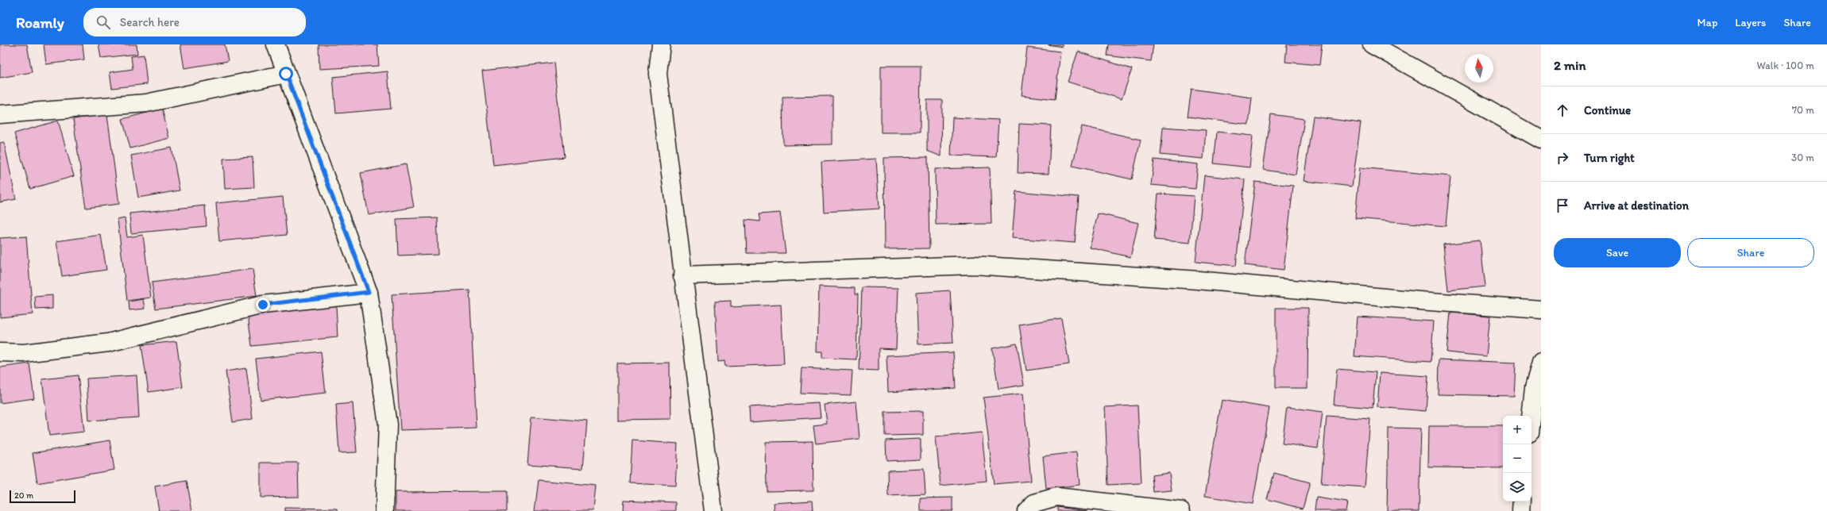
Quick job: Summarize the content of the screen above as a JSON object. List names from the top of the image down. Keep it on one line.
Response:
{"scale_bar":"20 m","north":"top","page":{"header":"Roamly","search":"Search here","nav":["Map","Layers","Share"],"heading":["2 min","Walk · 100 m"],"list":[["Continue","70 m"],["Turn right","30 m"],"Arrive at destination"],"buttons":["Save","Share"],"map_buttons":["+","−"],"scale":"20 m"}}
